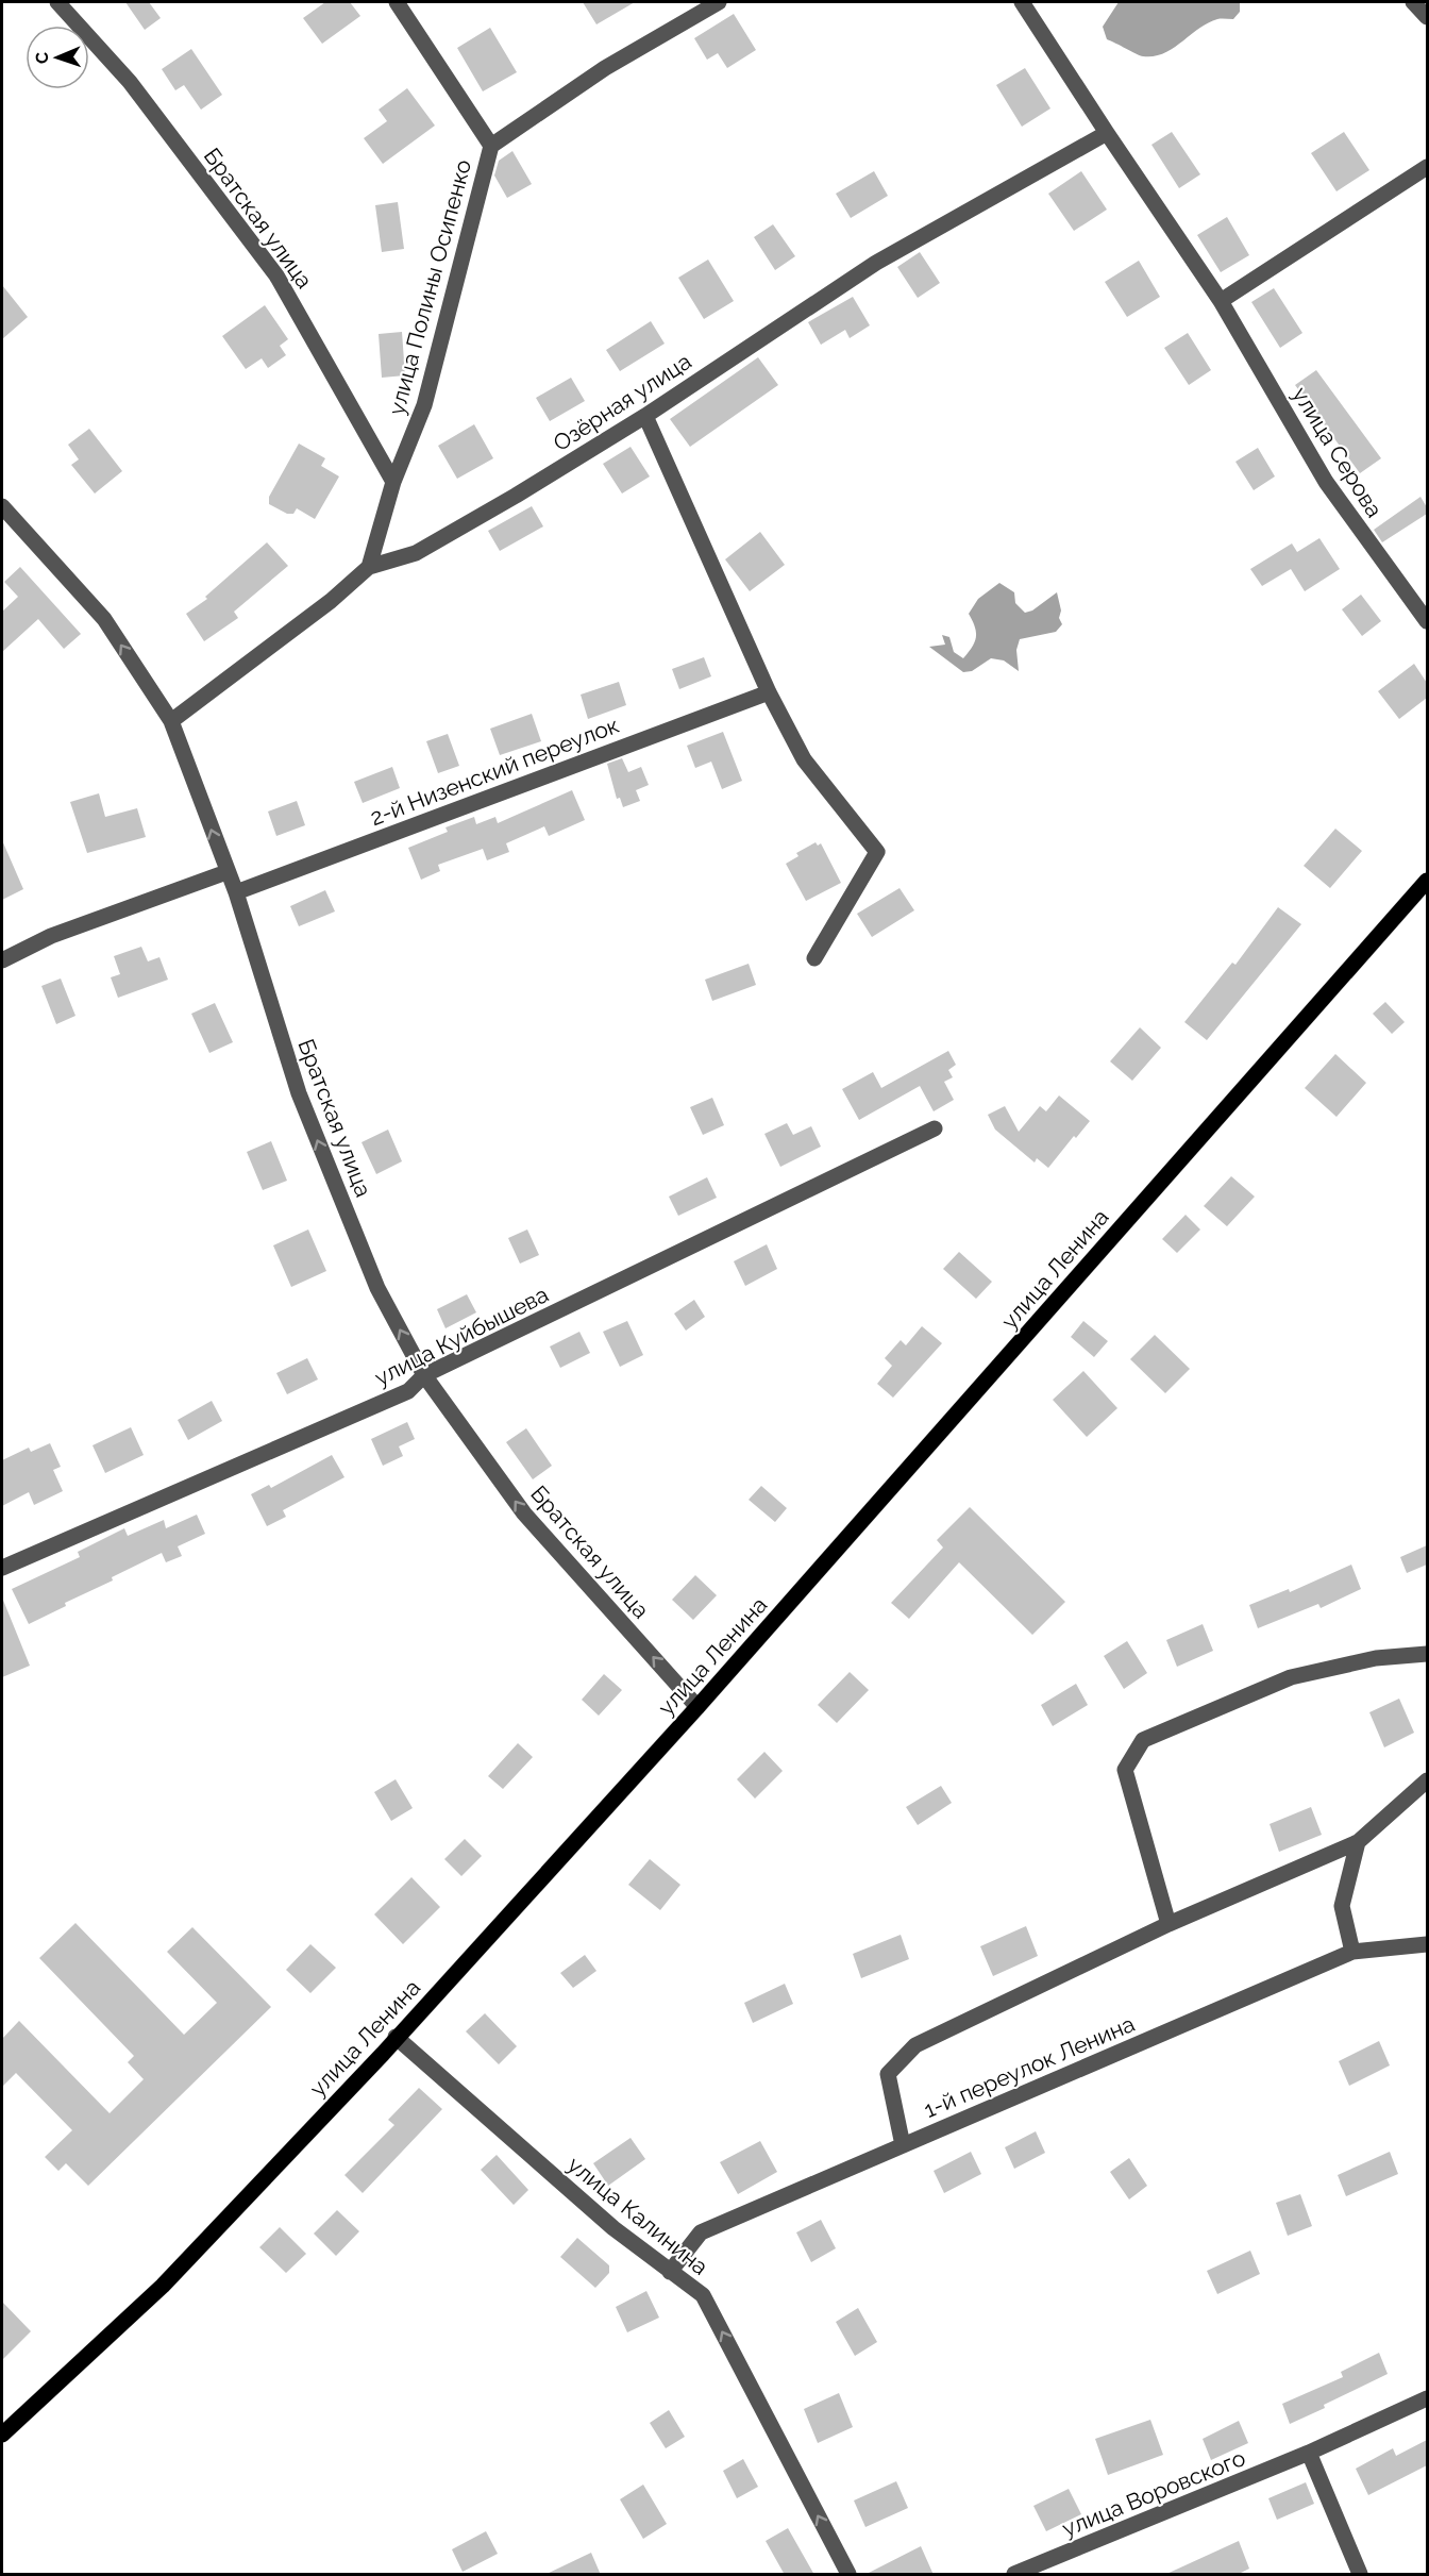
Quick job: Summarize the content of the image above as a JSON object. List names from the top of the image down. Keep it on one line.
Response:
{"streets":{"main road":["улица Ленина"],"street":["Братская улица","улица Полины Осипенко","Озёрная улица","улица Серова","2-й Низенский переулок","улица Куйбышева","1-й переулок Ленина","улица Калинина","улица Воровского"]},"crossings":[["Братская улица","улица Полины Осипенко"],["Братская улица","Озёрная улица"],["Братская улица","2-й Низенский переулок"],["Братская улица","улица Ленина"],["Братская улица","улица Куйбышева"],["улица Полины Осипенко","Озёрная улица"],["Озёрная улица","улица Серова"],["улица Ленина","улица Калинина"],["1-й переулок Ленина","улица Калинина"]],"one_way":["Братская улица","улица Калинина"],"north":"left"}
